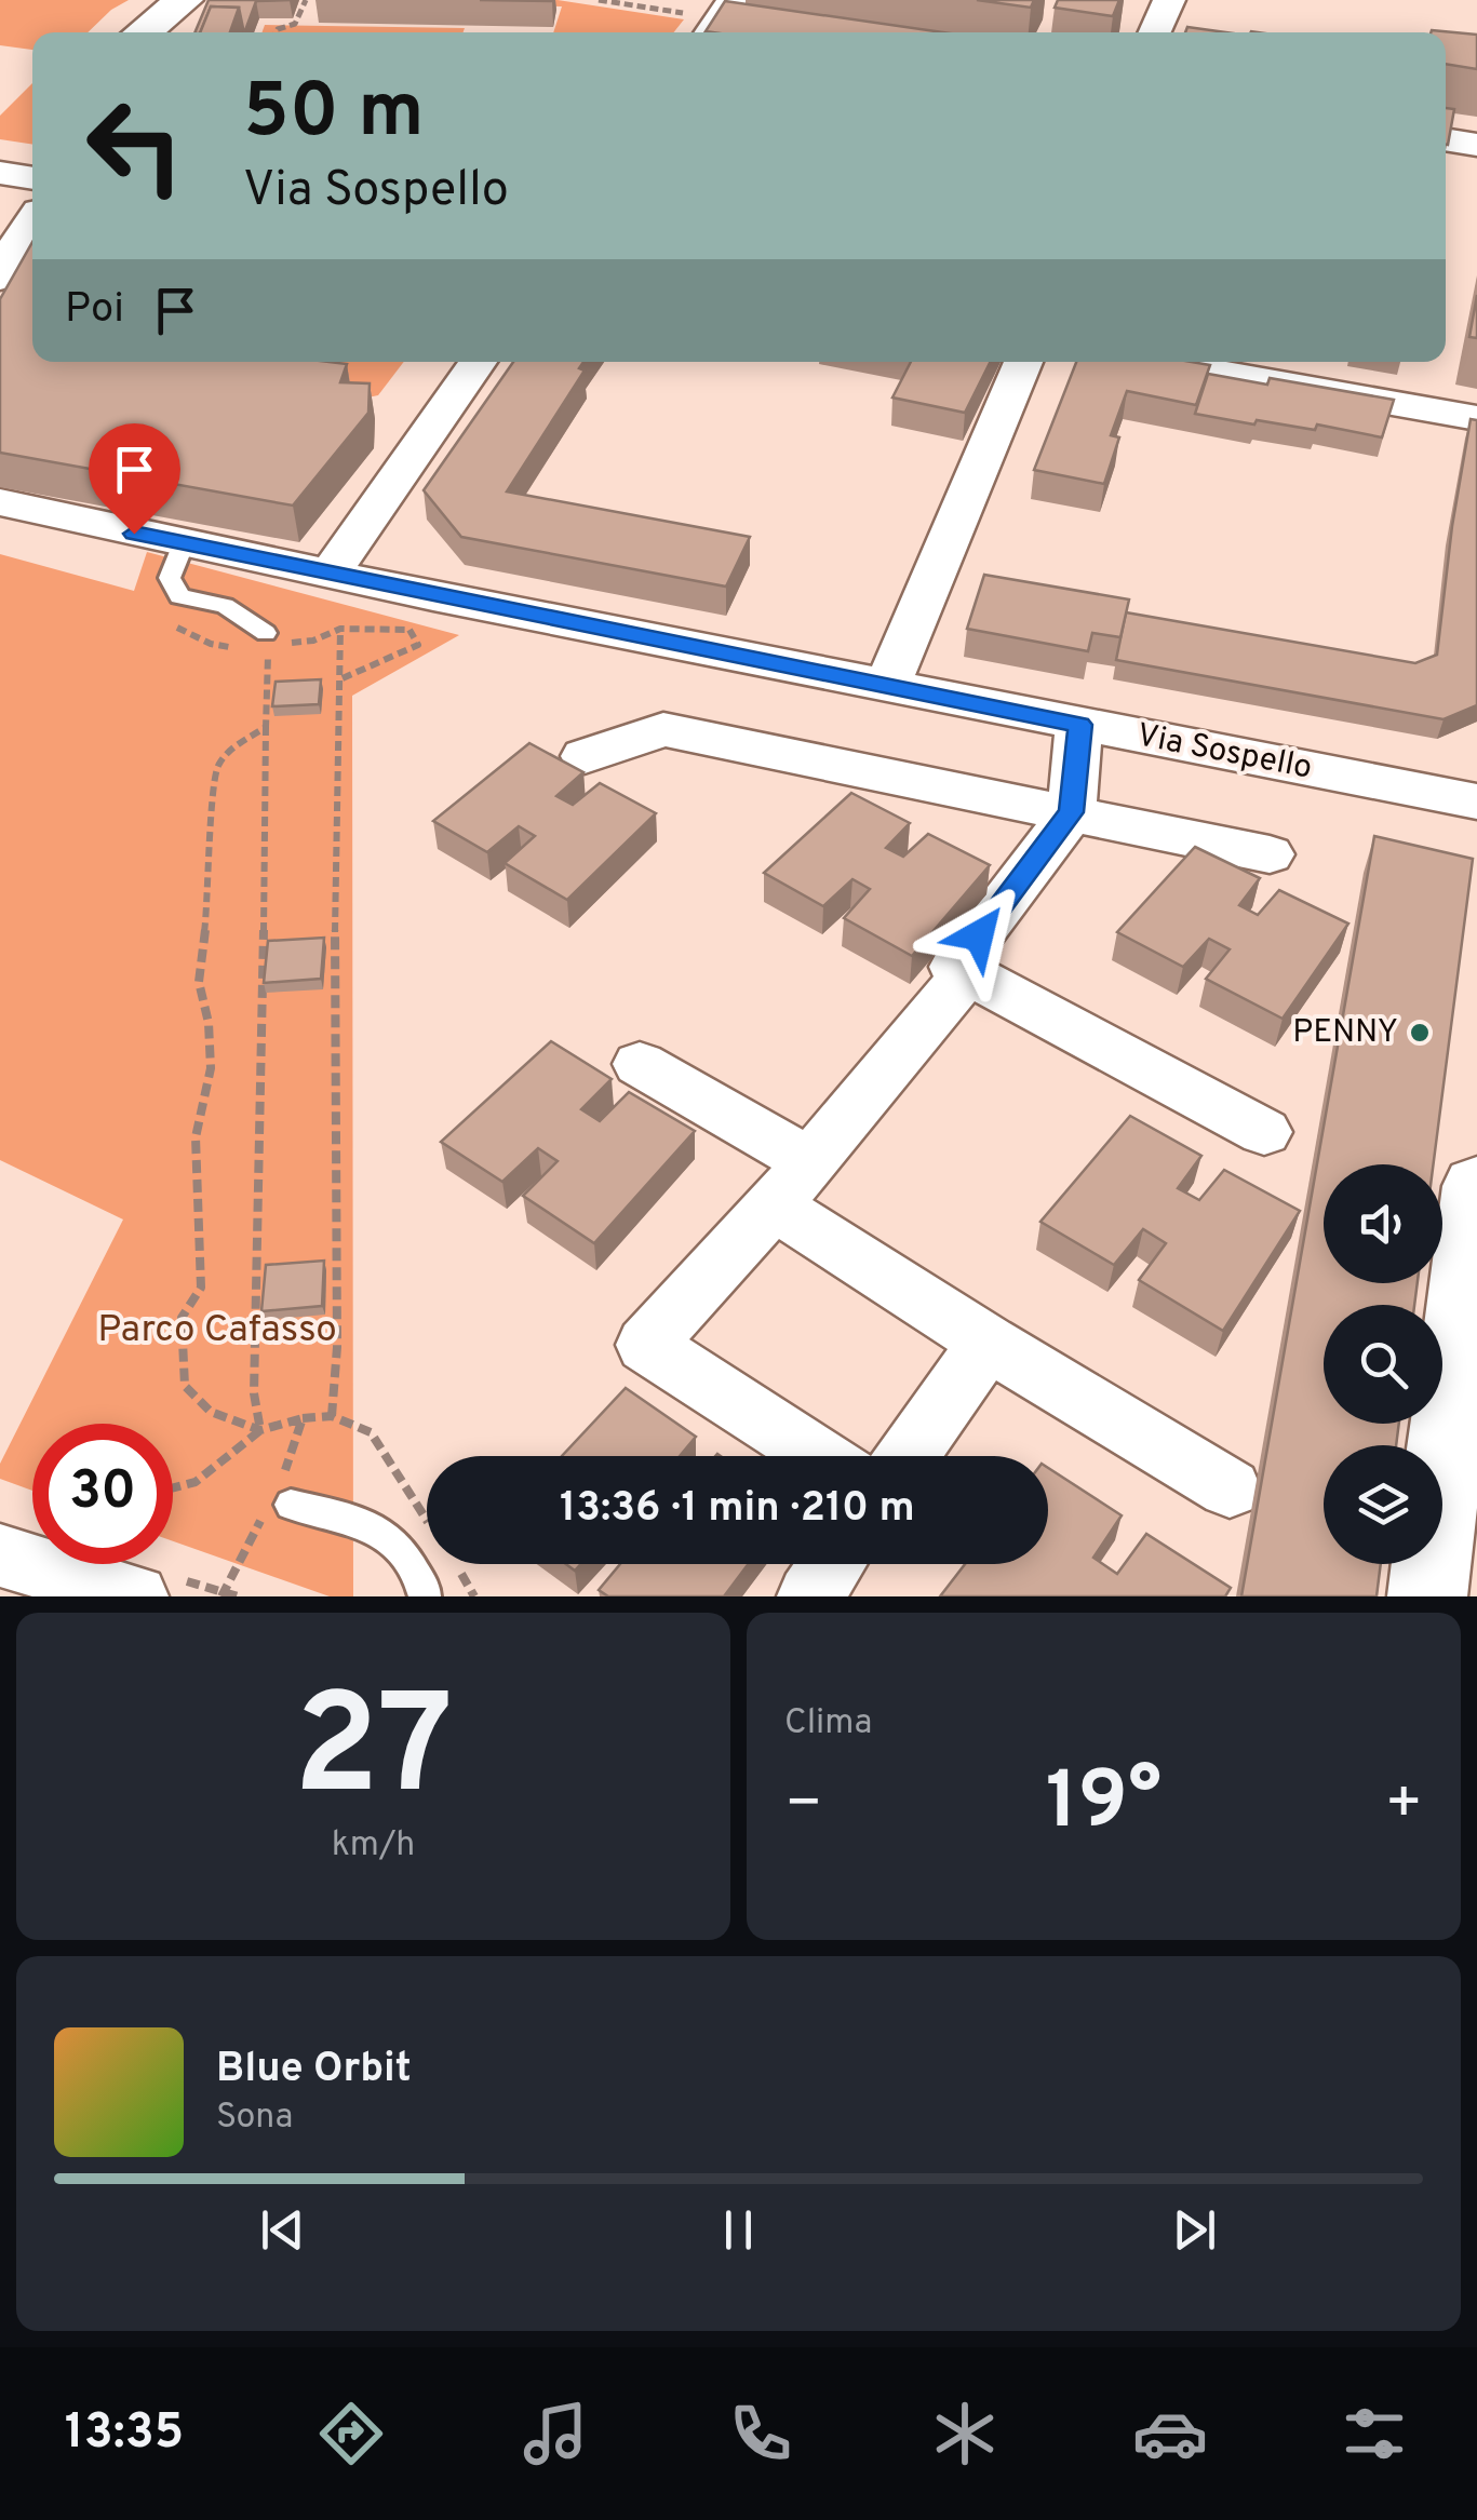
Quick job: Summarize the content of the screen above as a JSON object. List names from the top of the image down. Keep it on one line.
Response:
{"streets":{"street":["Via Sospello"]},"parks":["Parco Cafasso"],"places":["PENNY"],"page":{"turn":["50 m","Via Sospello"],"then":"Poi","limit":"30","trip":"13:36 · 1 min · 210 m","tile":[["27","km/h"],"Clima"],"heat":["−","19°","+"],"song":["Blue Orbit","Sona"],"tabs":"13:35"}}
